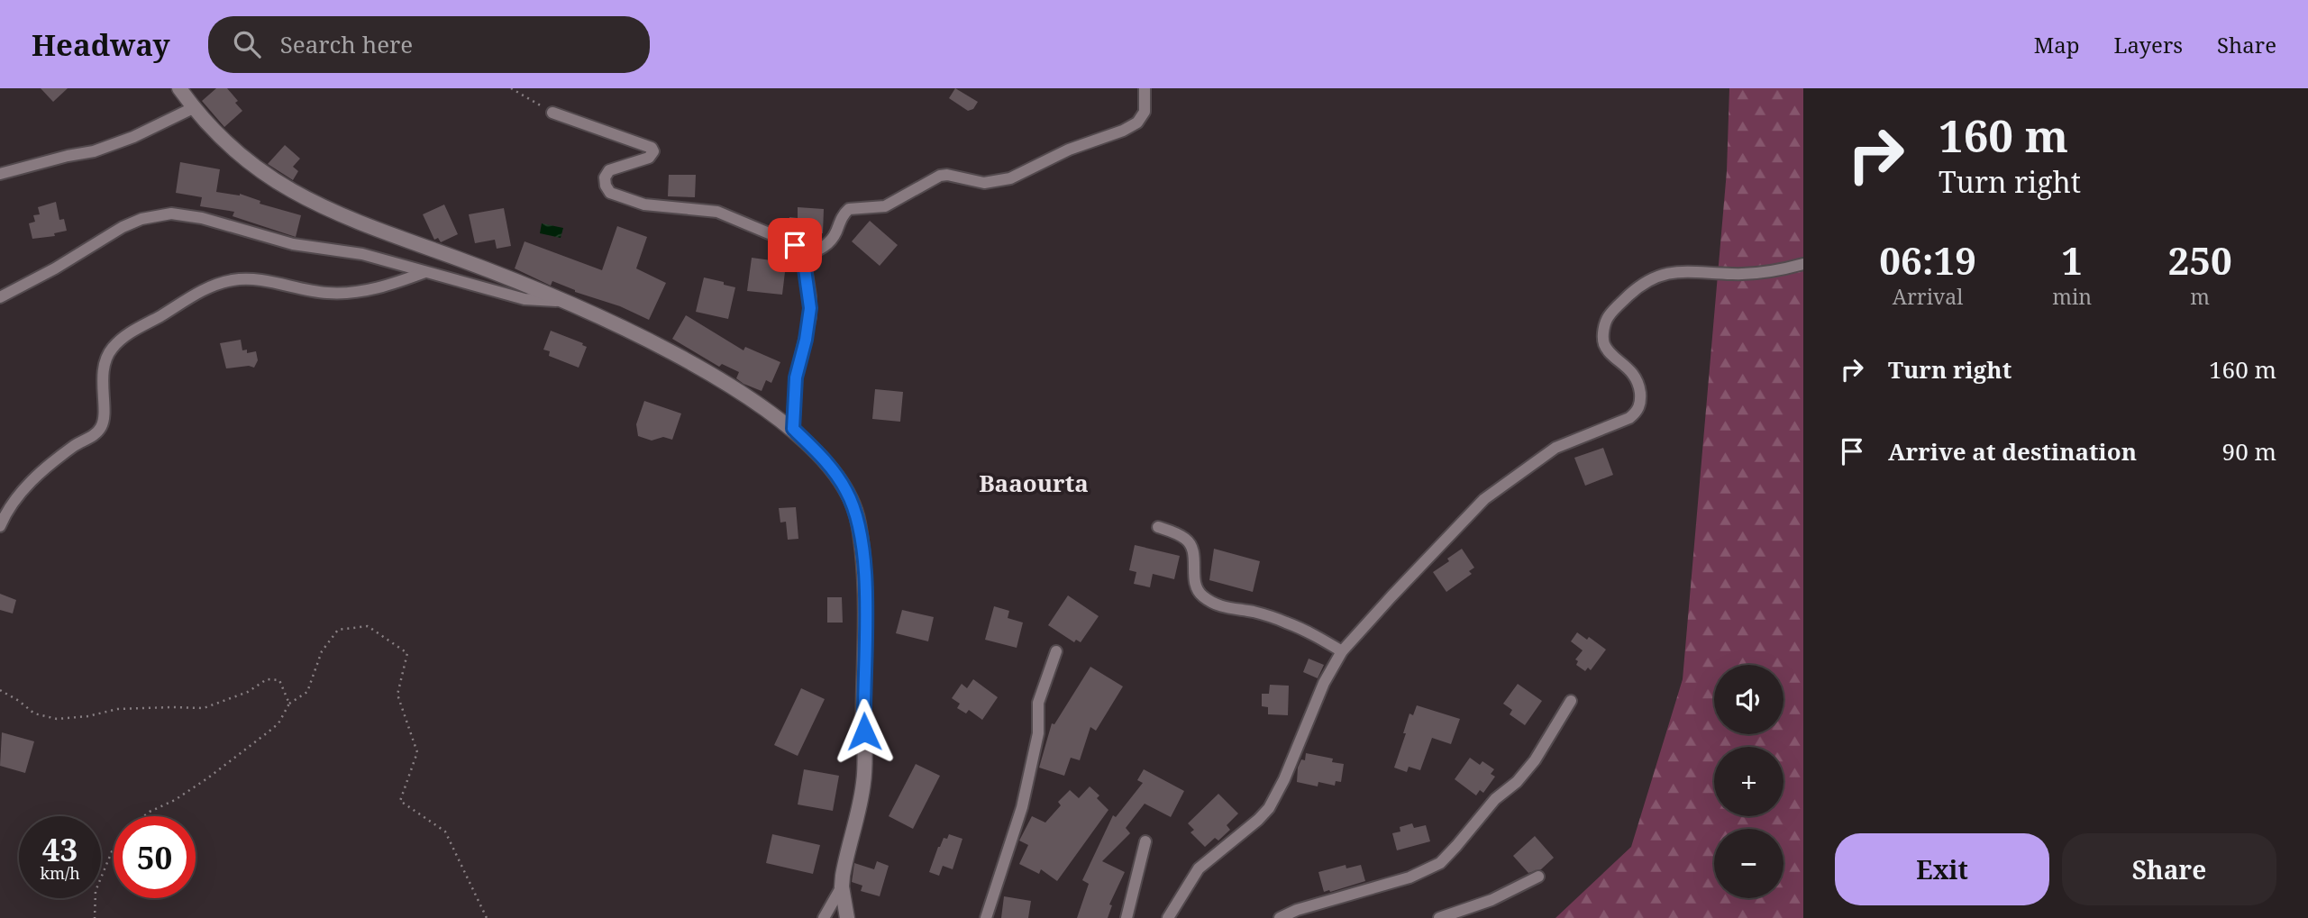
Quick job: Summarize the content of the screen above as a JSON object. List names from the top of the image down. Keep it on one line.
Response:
{"districts":["Baaourta"],"page":{"header":"Headway","search":"Search here","nav":["Map","Layers","Share"],"turn":["160 m","Turn right"],"eta":["06:19","Arrival","1","min","250","m"],"list":[{"name":"Turn right","value":"160 m"},{"name":"Arrive at destination","value":"90 m"}],"map_buttons":["+","−"],"speed":"43 km/h","limit":"50","buttons":["Exit","Share"]}}
